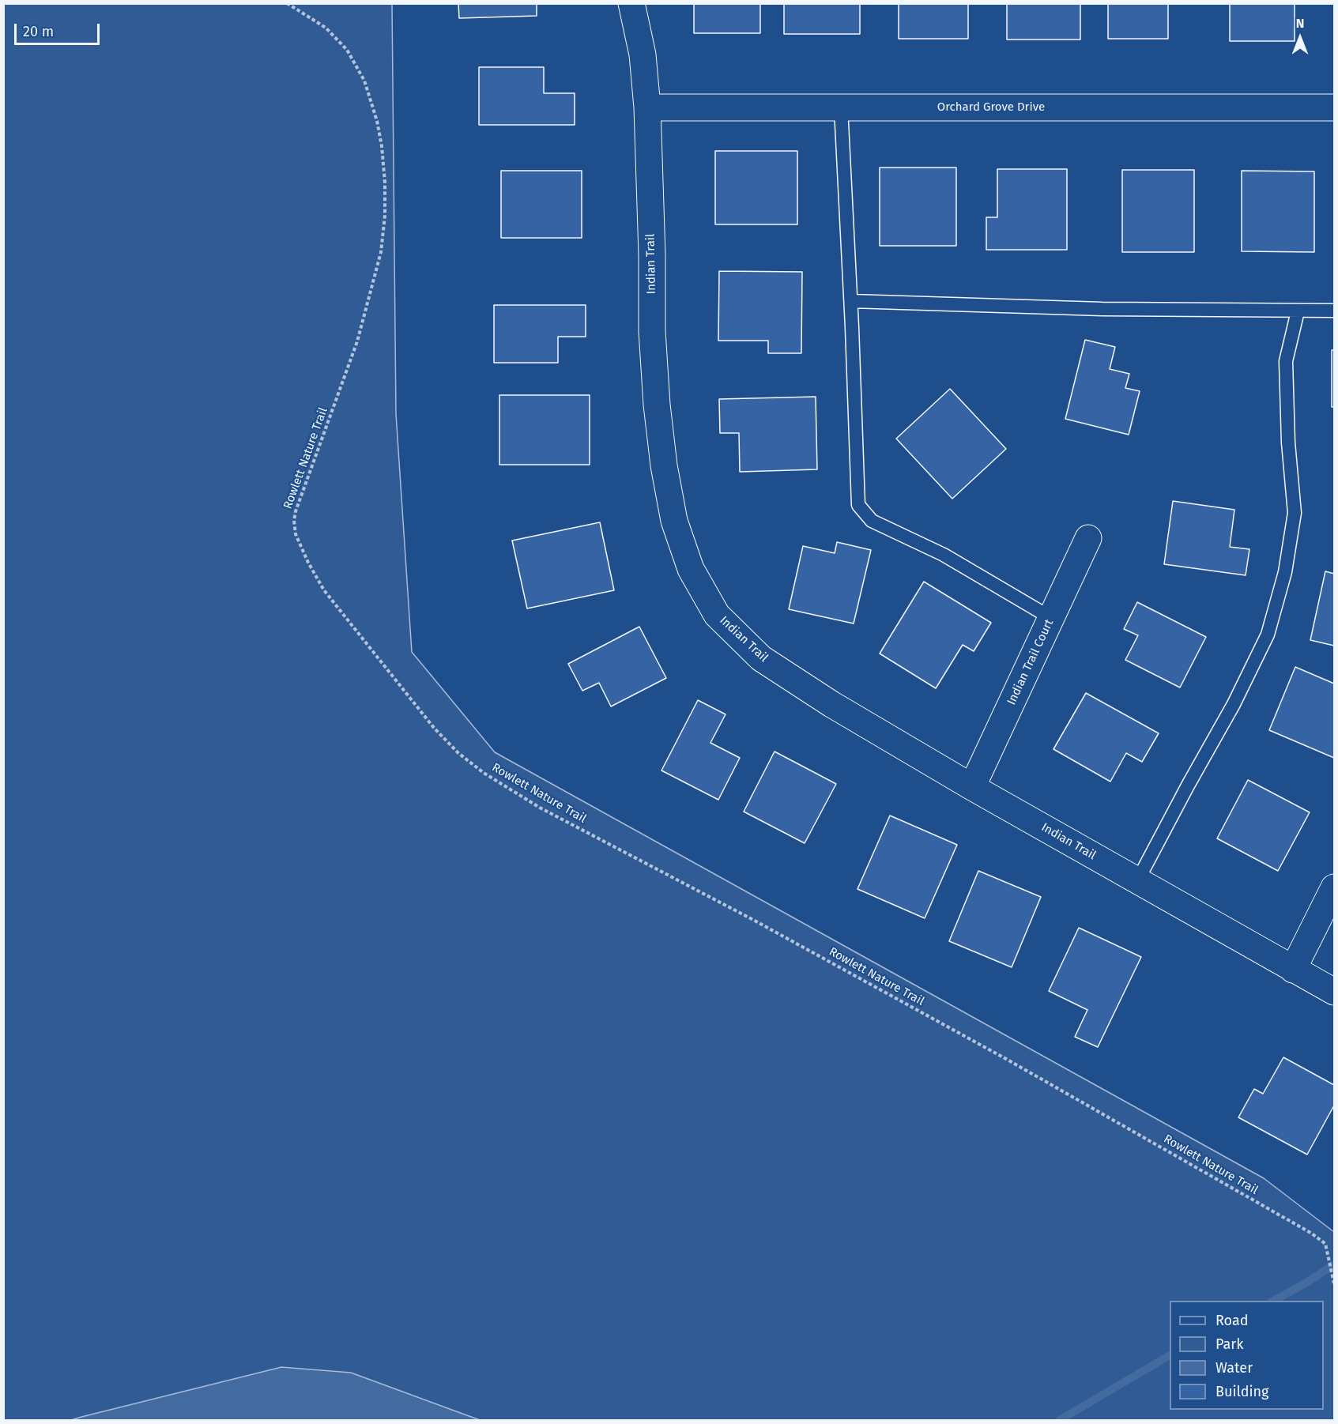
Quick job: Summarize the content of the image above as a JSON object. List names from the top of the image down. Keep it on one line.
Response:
{"streets":{"street":["Orchard Grove Drive","Indian Trail","Indian Trail Court"],"path":["Rowlett Nature Trail"]},"crossings":[["Orchard Grove Drive","Indian Trail"],["Indian Trail","Indian Trail Court"]],"legend":["Road","Park","Water","Building"],"scale_bar":"20 m","north":"top"}
